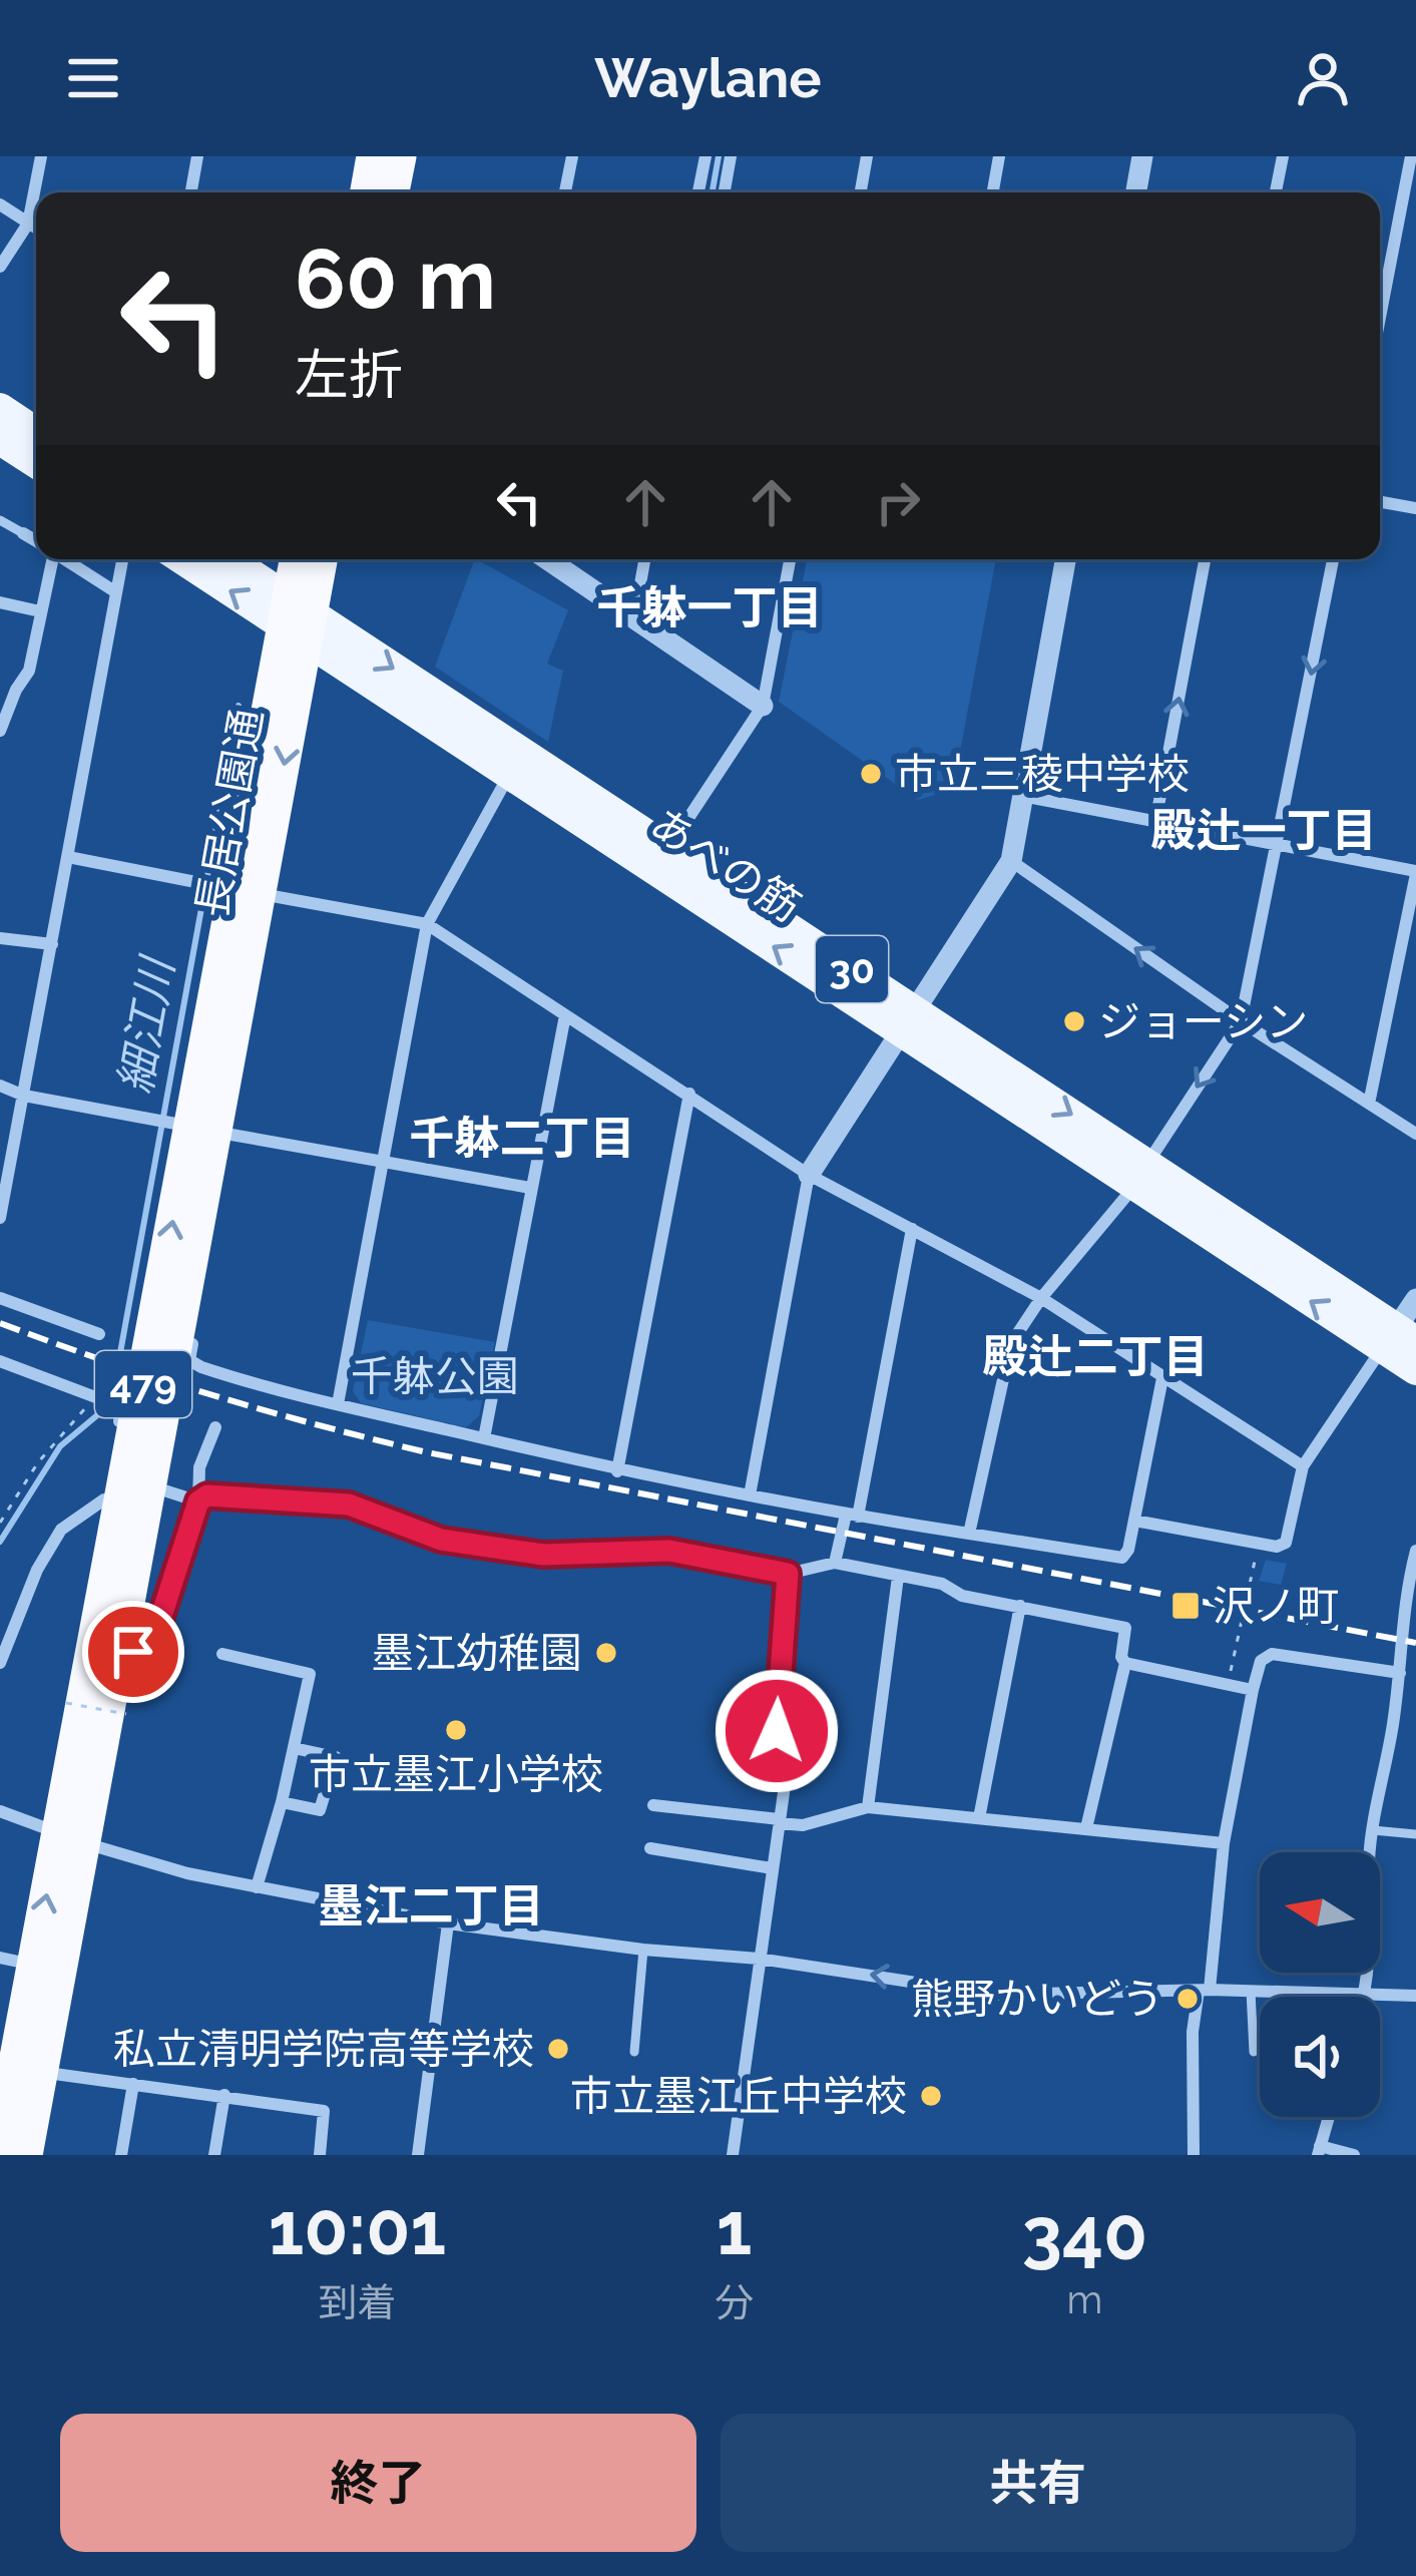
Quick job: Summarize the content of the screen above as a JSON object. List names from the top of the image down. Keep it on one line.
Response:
{"streets":{"highway":["長居公園通","479"],"main road":["あべの筋","30"]},"crossings":[["長居公園通","あべの筋"]],"districts":["千躰一丁目","殿辻一丁目","千躰二丁目","殿辻二丁目","墨江二丁目"],"water":["細江川"],"parks":["千躰公園"],"places":{"other":["市立三稜中学校","ジョーシン","墨江幼稚園","市立墨江小学校","熊野かいどう","私立清明学院高等学校","市立墨江丘中学校"],"transit":["沢ノ町"]},"north":"left","page":{"header":"Waylane","turn":["60 m","左折"],"eta":["10:01","到着","1","分","340","m"],"buttons":["終了","共有"]}}
